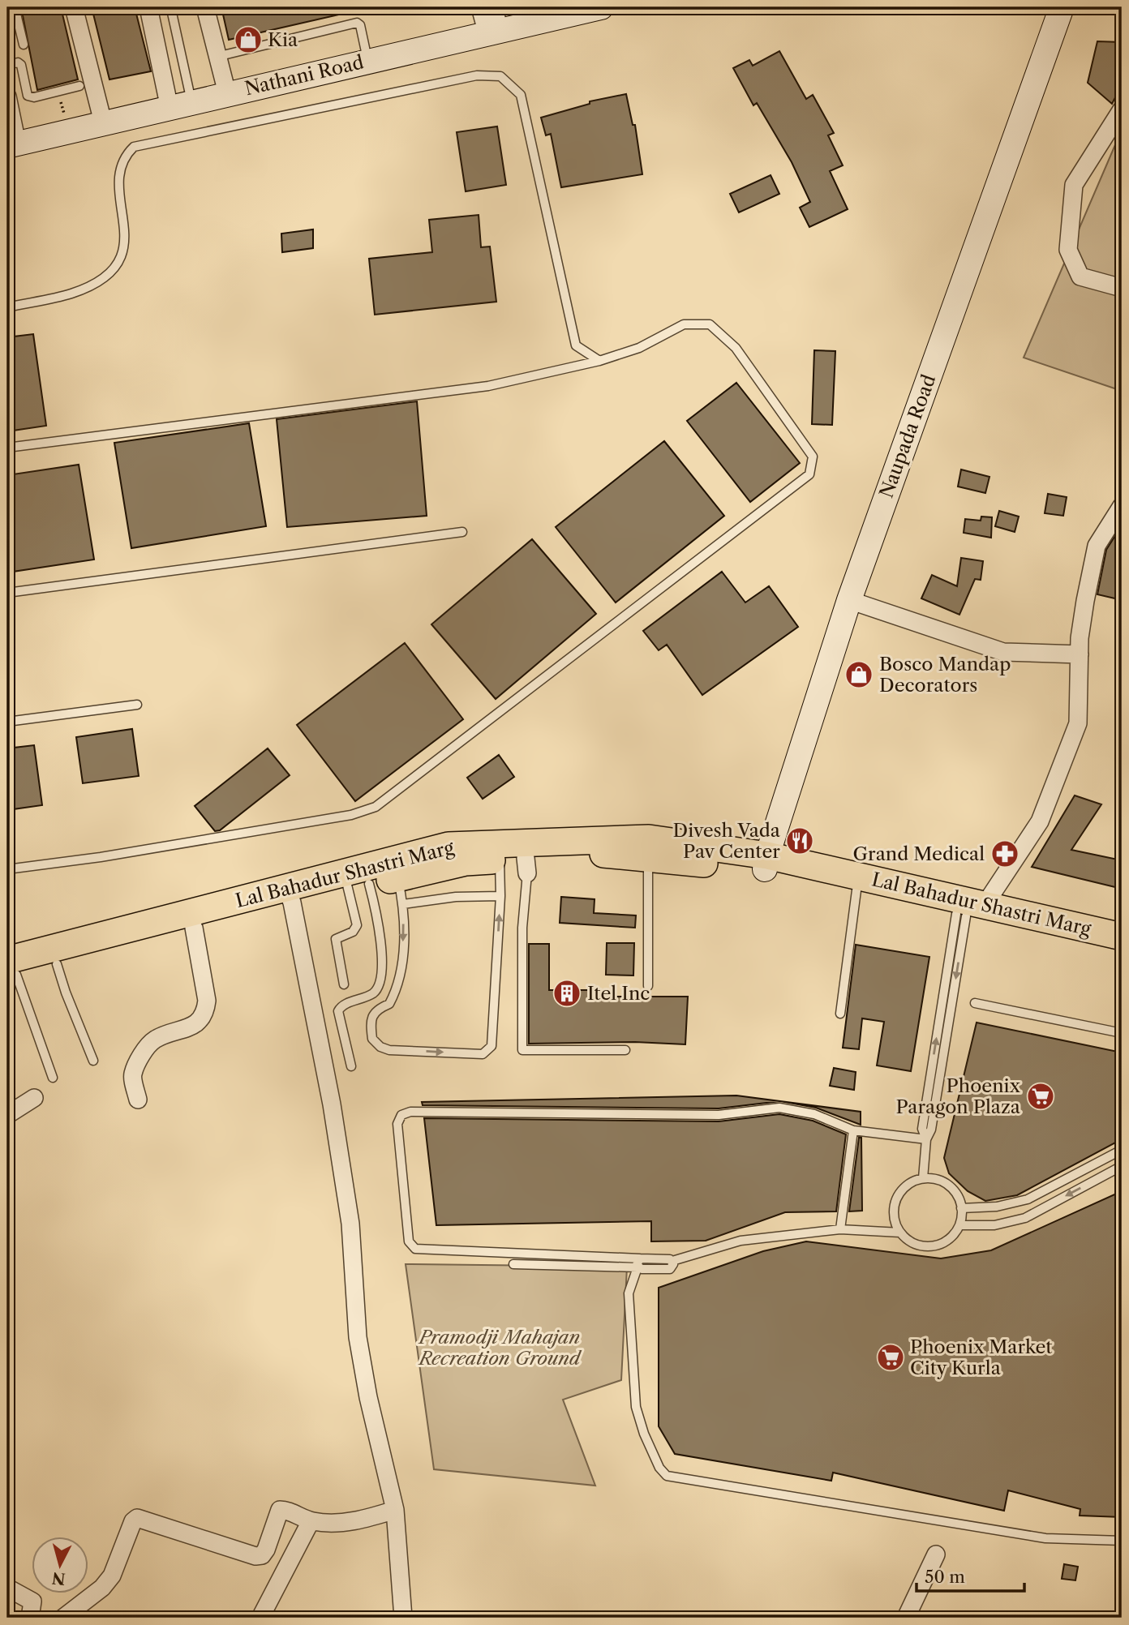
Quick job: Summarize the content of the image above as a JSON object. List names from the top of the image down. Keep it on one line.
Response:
{"streets":{"main road":["Lal Bahadur Shastri Marg"],"street":["Nathani Road","Naupada Road"]},"crossings":[["Naupada Road","Lal Bahadur Shastri Marg"]],"parks":["Pramodji Mahajan Recreation Ground"],"places":{"shop":["Kia","Bosco Mandap Decorators"],"restaurant":["Divesh Vada Pav Center"],"pharmacy":["Grand Medical"],"building":["Itel Inc"],"supermarket":["Phoenix Paragon Plaza","Phoenix Market City Kurla"]},"scale_bar":"50 m","north":"bottom"}
